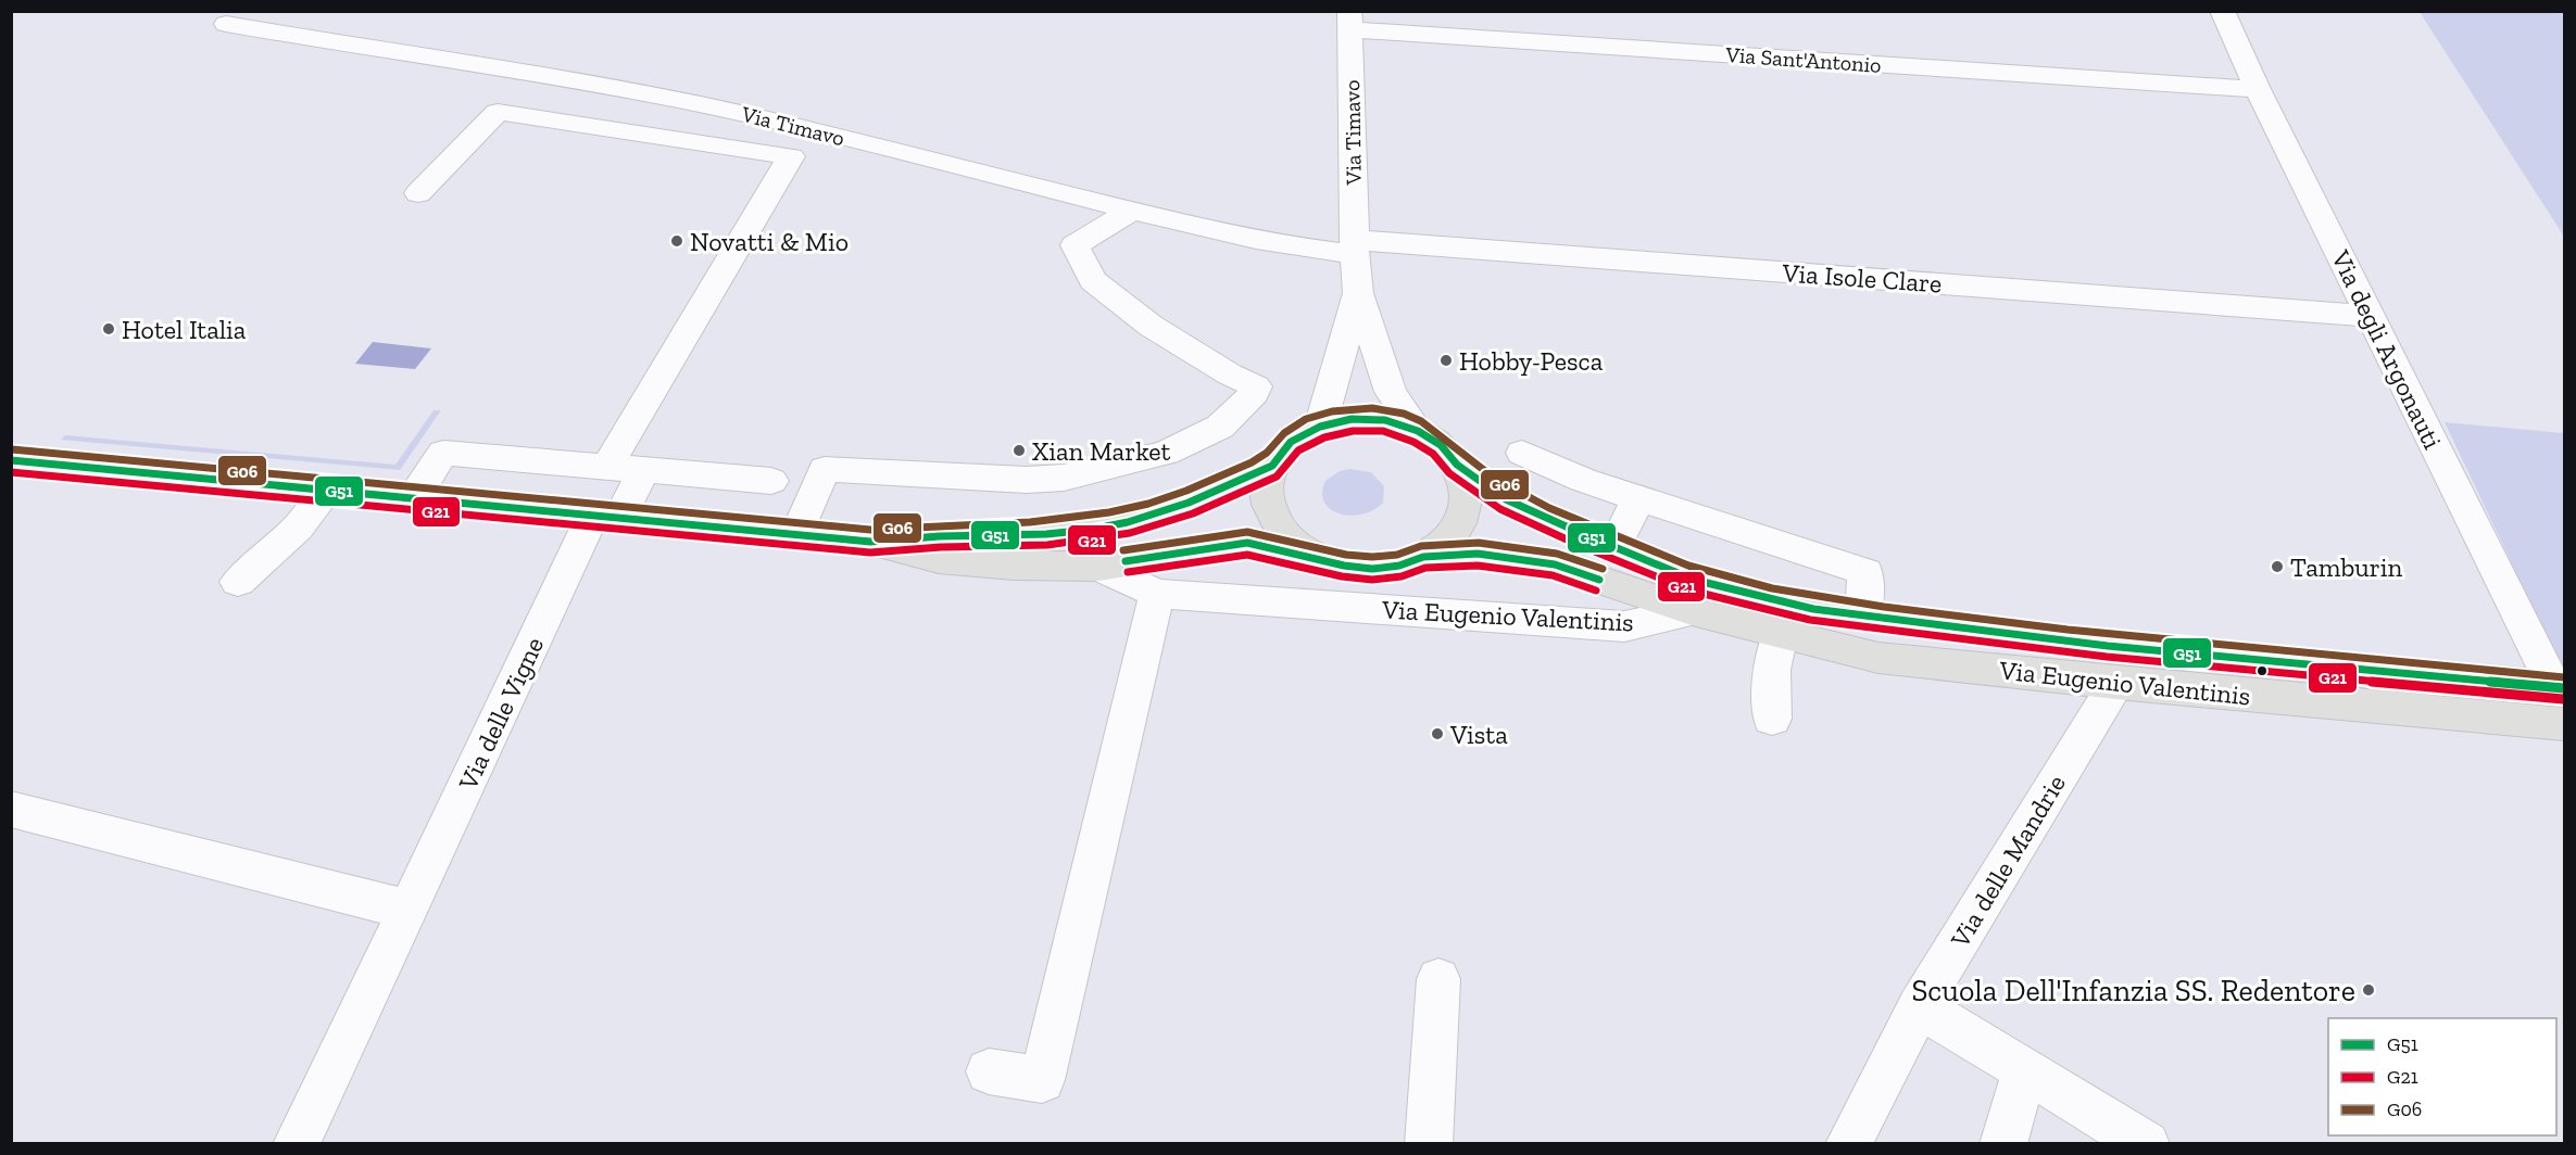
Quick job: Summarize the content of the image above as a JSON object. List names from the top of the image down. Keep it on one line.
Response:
{"streets":{"main road":["Via Timavo","Via Eugenio Valentinis"],"street":["Via Sant'Antonio","Via Isole Clare","Via degli Argonauti","Via delle Vigne","Via delle Mandrie"]},"crossings":[["Via Sant'Antonio","Via Timavo"],["Via Sant'Antonio","Via degli Argonauti"],["Via Timavo","Via Isole Clare"],["Via Timavo","Via Eugenio Valentinis"],["Via Isole Clare","Via degli Argonauti"],["Via degli Argonauti","Via Eugenio Valentinis"],["Via Eugenio Valentinis","Via delle Mandrie"]],"places":["Novatti & Mio","Hotel Italia","Hobby-Pesca","Xian Market","Tamburin","Vista","Scuola Dell'Infanzia SS. Redentore"],"lines":["transit line G06","transit line G51","transit line G21"],"legend":["G51","G21","G06"]}
